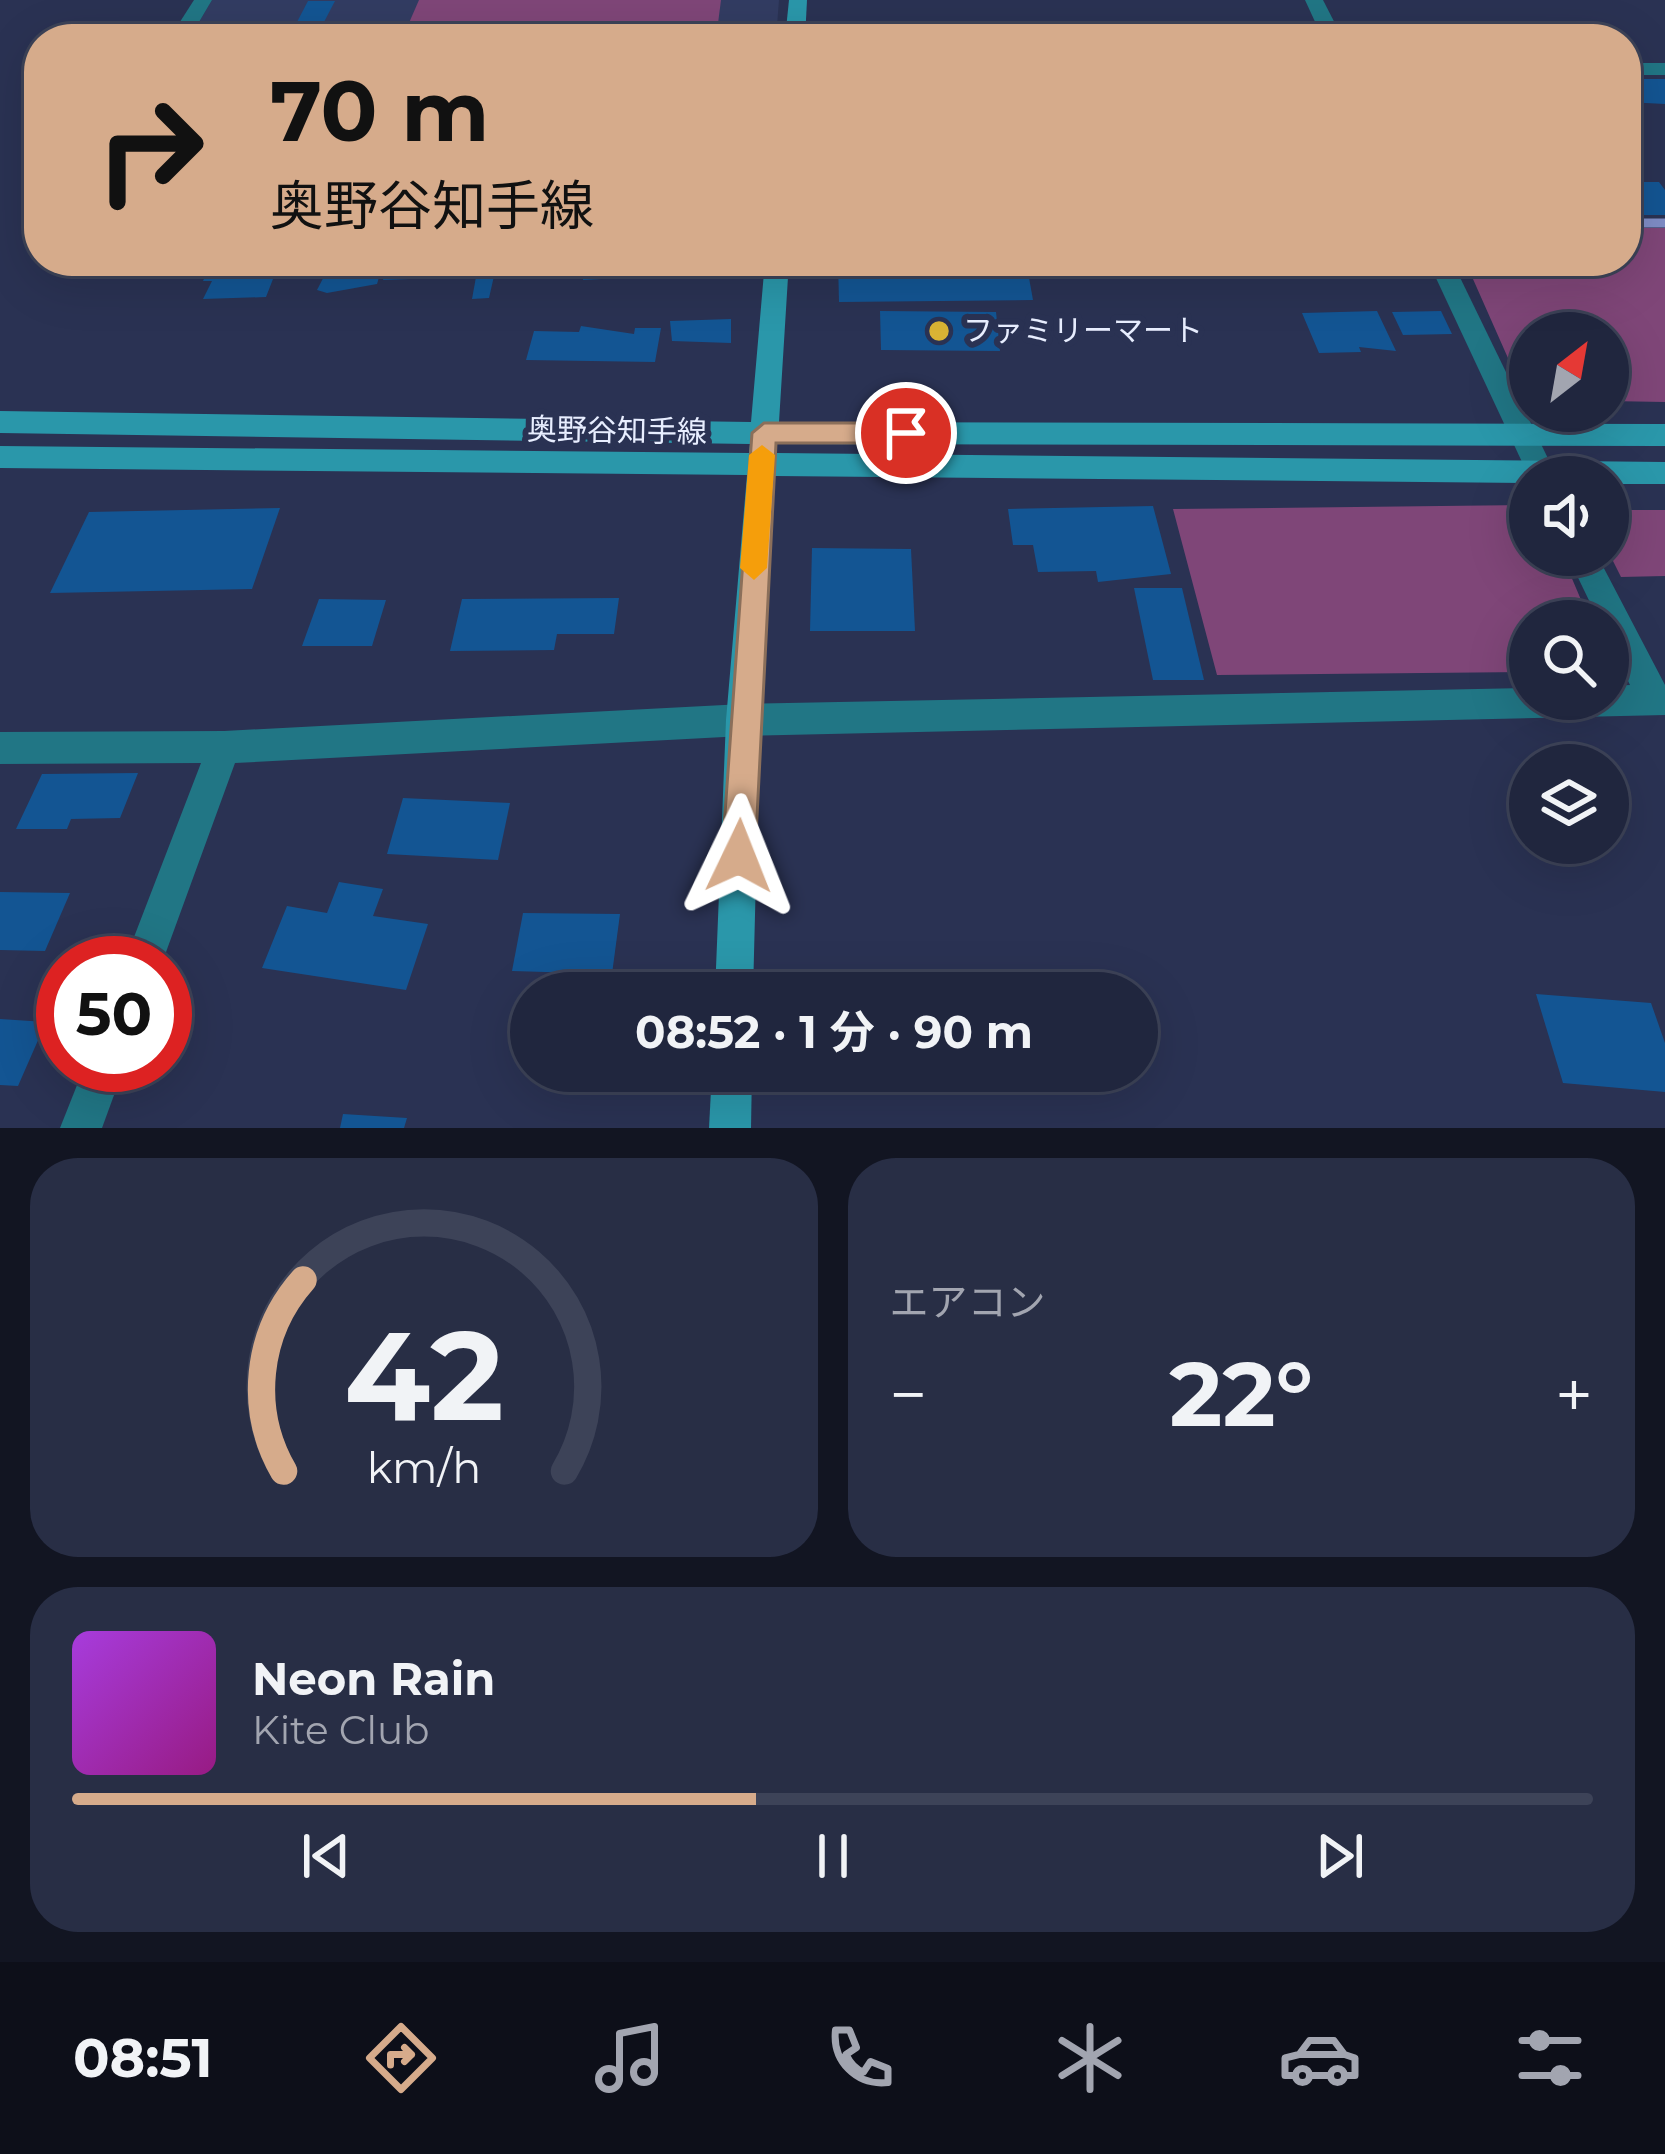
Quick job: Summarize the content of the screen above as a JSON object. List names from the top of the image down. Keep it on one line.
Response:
{"streets":{"main road":["奥野谷知手線"]},"places":["ファミリーマート"],"north":"top right","page":{"turn":["70 m","奥野谷知手線"],"limit":"50","trip":"08:52 · 1 分 · 90 m","tile":"エアコン","heat":["−","22°","+"],"song":["Neon Rain","Kite Club"],"tabs":"08:51","gauge":["42","km/h"]}}
